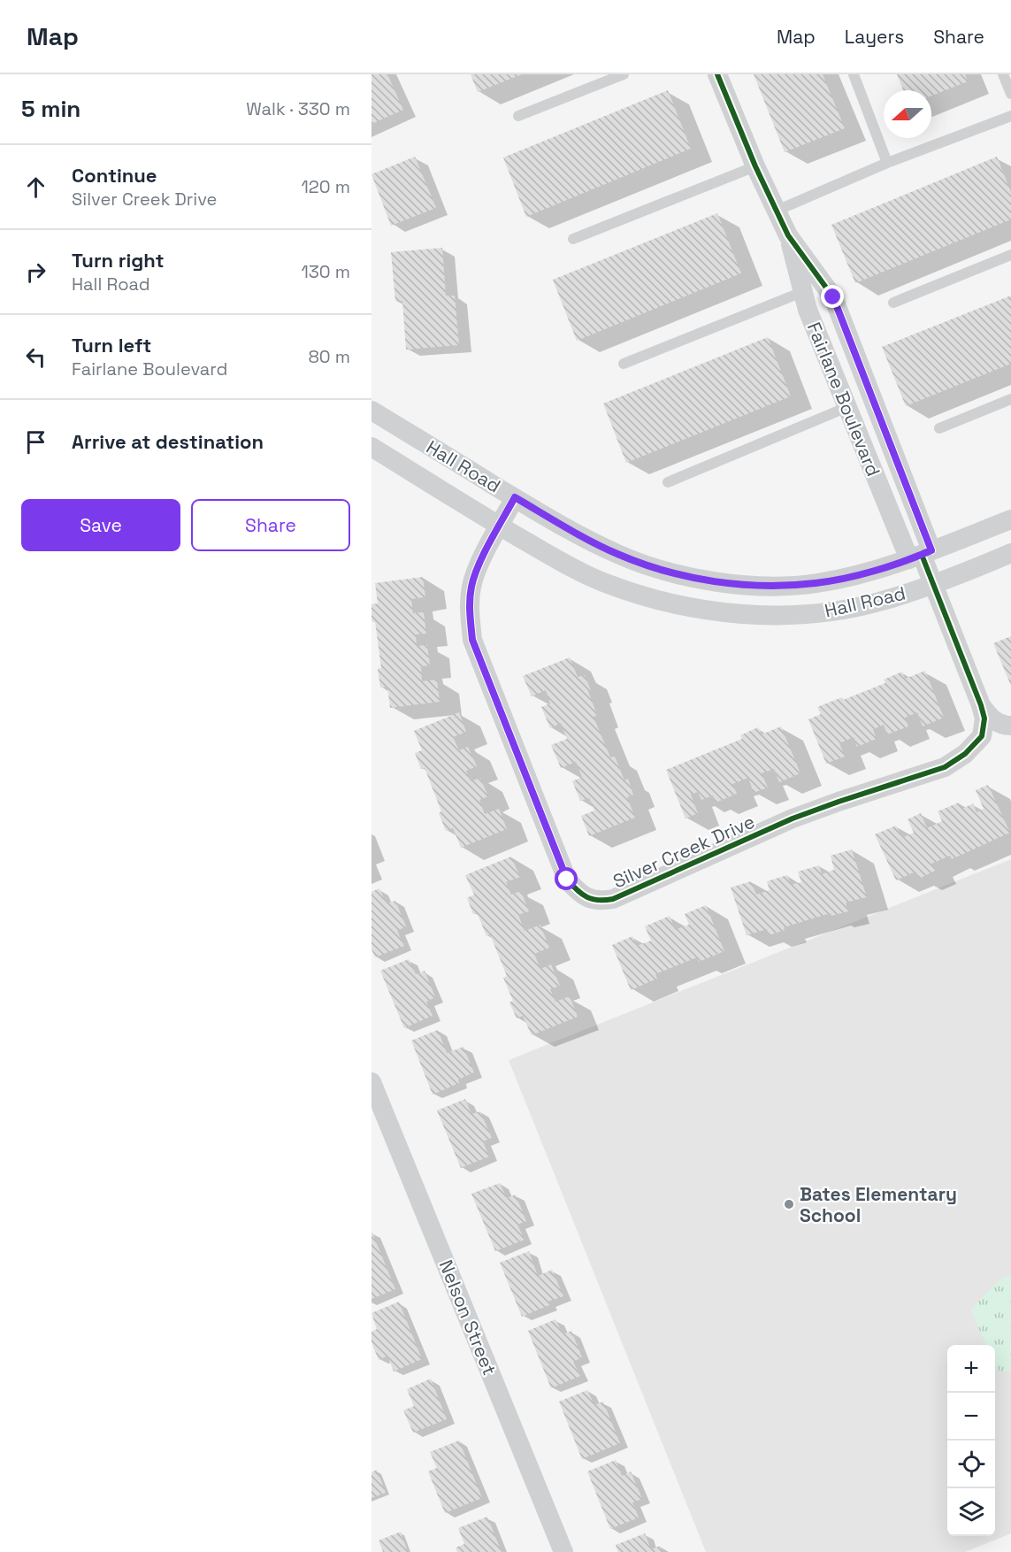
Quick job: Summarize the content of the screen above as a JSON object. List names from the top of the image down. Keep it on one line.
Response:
{"streets":{"street":["Fairlane Boulevard","Hall Road","Silver Creek Drive","Nelson Street"]},"crossings":[["Fairlane Boulevard","Hall Road"],["Fairlane Boulevard","Silver Creek Drive"],["Hall Road","Silver Creek Drive"]],"places":["Bates Elementary School"],"north":"left","page":{"header":"Map","nav":["Map","Layers","Share"],"heading":["5 min","Walk · 330 m"],"list":[["Continue","Silver Creek Drive","120 m"],["Turn right","Hall Road","130 m"],["Turn left","Fairlane Boulevard","80 m"],"Arrive at destination"],"buttons":["Save","Share"],"map_buttons":["+","−"]}}
